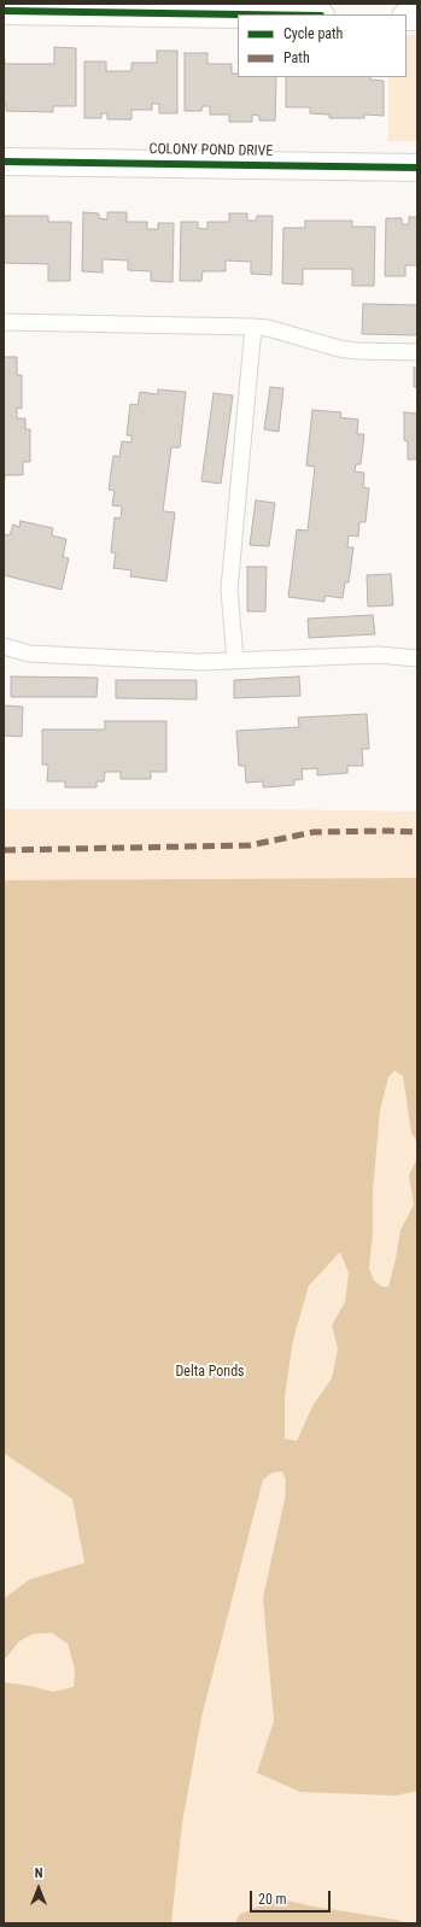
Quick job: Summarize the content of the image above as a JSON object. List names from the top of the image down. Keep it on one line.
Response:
{"streets":{"street":["COLONY POND DRIVE"]},"parks":["Delta Ponds"],"legend":["Cycle path","Path"],"scale_bar":"20 m","north":"top"}
